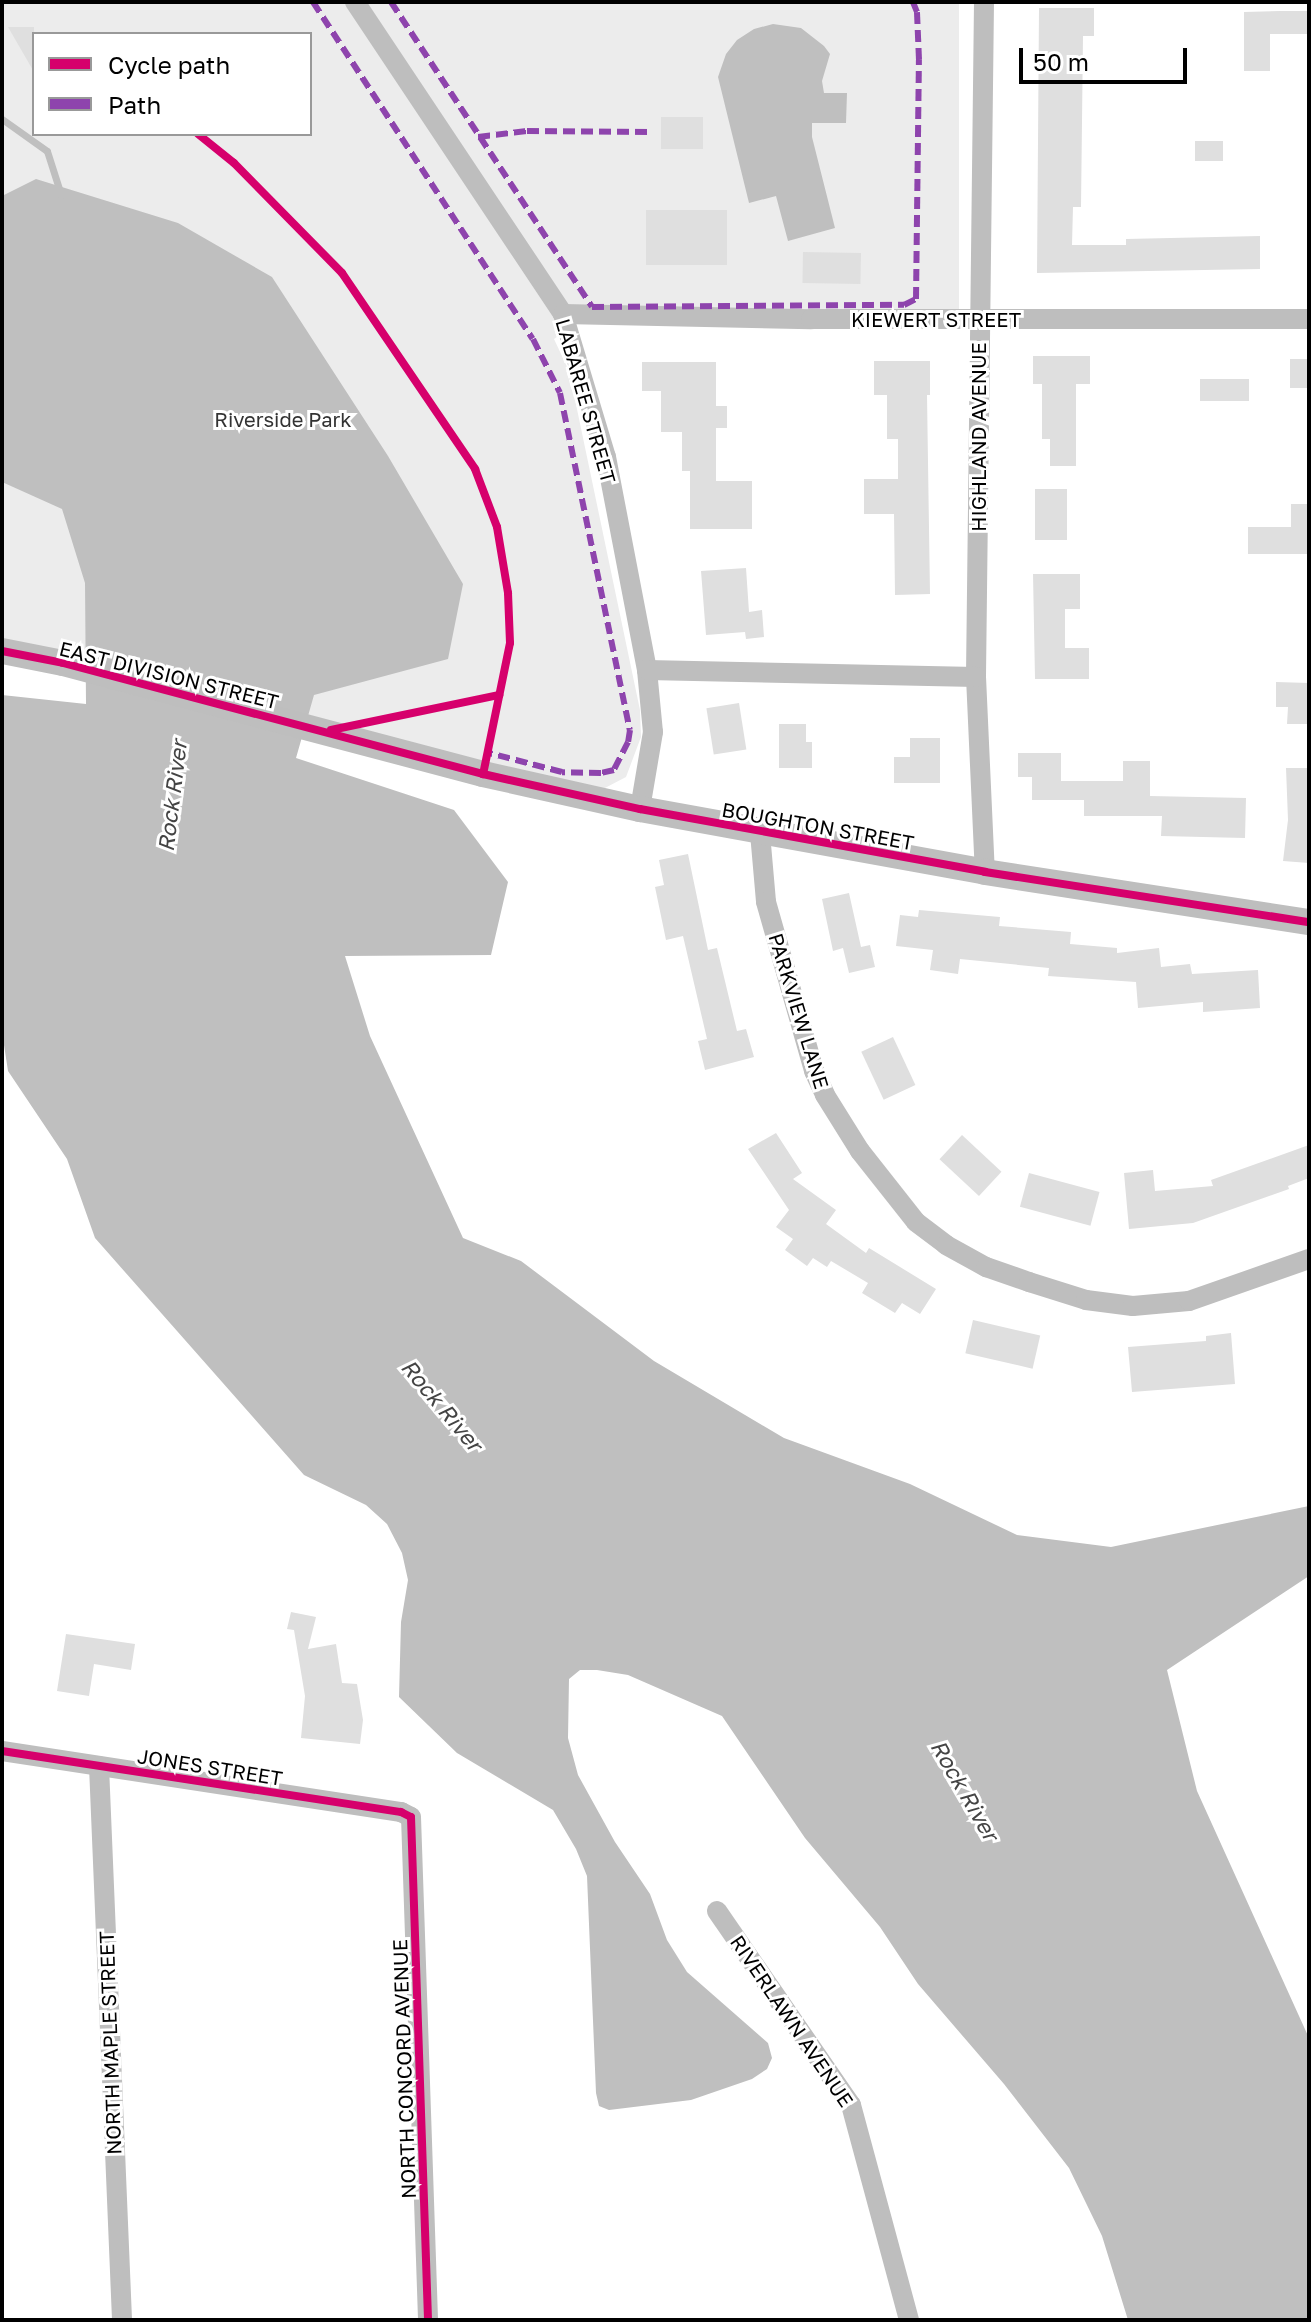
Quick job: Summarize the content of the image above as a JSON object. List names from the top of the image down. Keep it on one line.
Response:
{"streets":{"street":["KIEWERT STREET","LABAREE STREET","HIGHLAND AVENUE","EAST DIVISION STREET","BOUGHTON STREET","PARKVIEW LANE","JONES STREET","RIVERLAWN AVENUE","NORTH MAPLE STREET","NORTH CONCORD AVENUE"]},"crossings":[["KIEWERT STREET","LABAREE STREET"],["KIEWERT STREET","HIGHLAND AVENUE"],["LABAREE STREET","BOUGHTON STREET"],["HIGHLAND AVENUE","BOUGHTON STREET"],["EAST DIVISION STREET","BOUGHTON STREET"],["BOUGHTON STREET","PARKVIEW LANE"],["JONES STREET","NORTH MAPLE STREET"],["JONES STREET","NORTH CONCORD AVENUE"]],"water":["Rock River"],"parks":["Riverside Park"],"legend":["Cycle path","Path"],"scale_bar":"50 m"}
